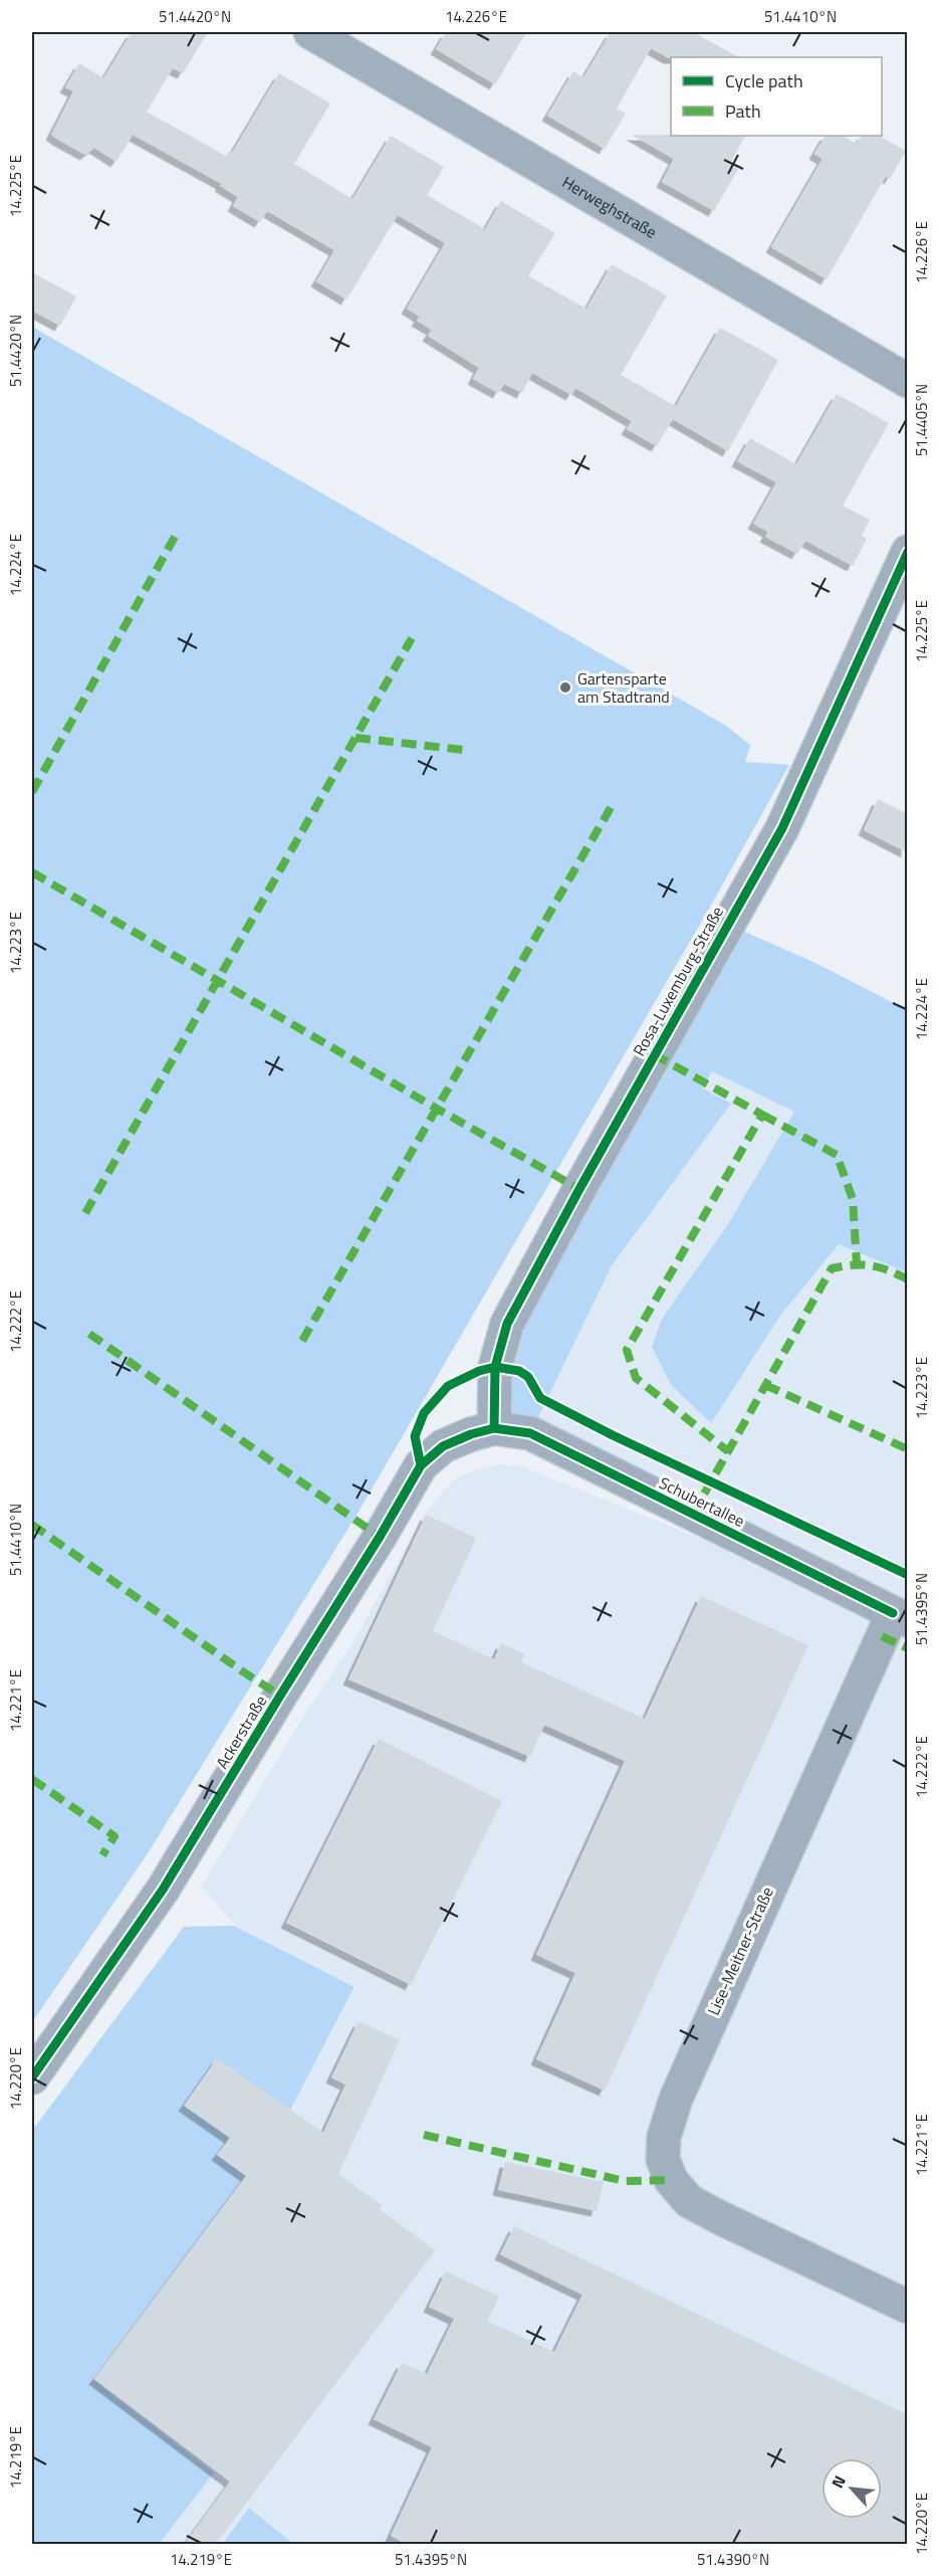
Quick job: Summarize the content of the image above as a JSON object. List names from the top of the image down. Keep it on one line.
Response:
{"streets":{"street":["Herweghstraße","Rosa-Luxemburg-Straße","Schubertallee","Ackerstraße","Lise-Meitner-Straße"]},"crossings":[["Rosa-Luxemburg-Straße","Schubertallee"],["Rosa-Luxemburg-Straße","Ackerstraße"],["Schubertallee","Ackerstraße"],["Schubertallee","Lise-Meitner-Straße"]],"places":["Gartensparte am Stadtrand"],"legend":["Cycle path","Path"],"north":"top left","coordinates":["51.4420°N","14.226°E","51.4410°N","14.225°E","51.4405°N","14.224°E","14.223°E","14.222°E","51.4395°N","14.221°E","14.220°E","14.219°E","51.4390°N"]}
